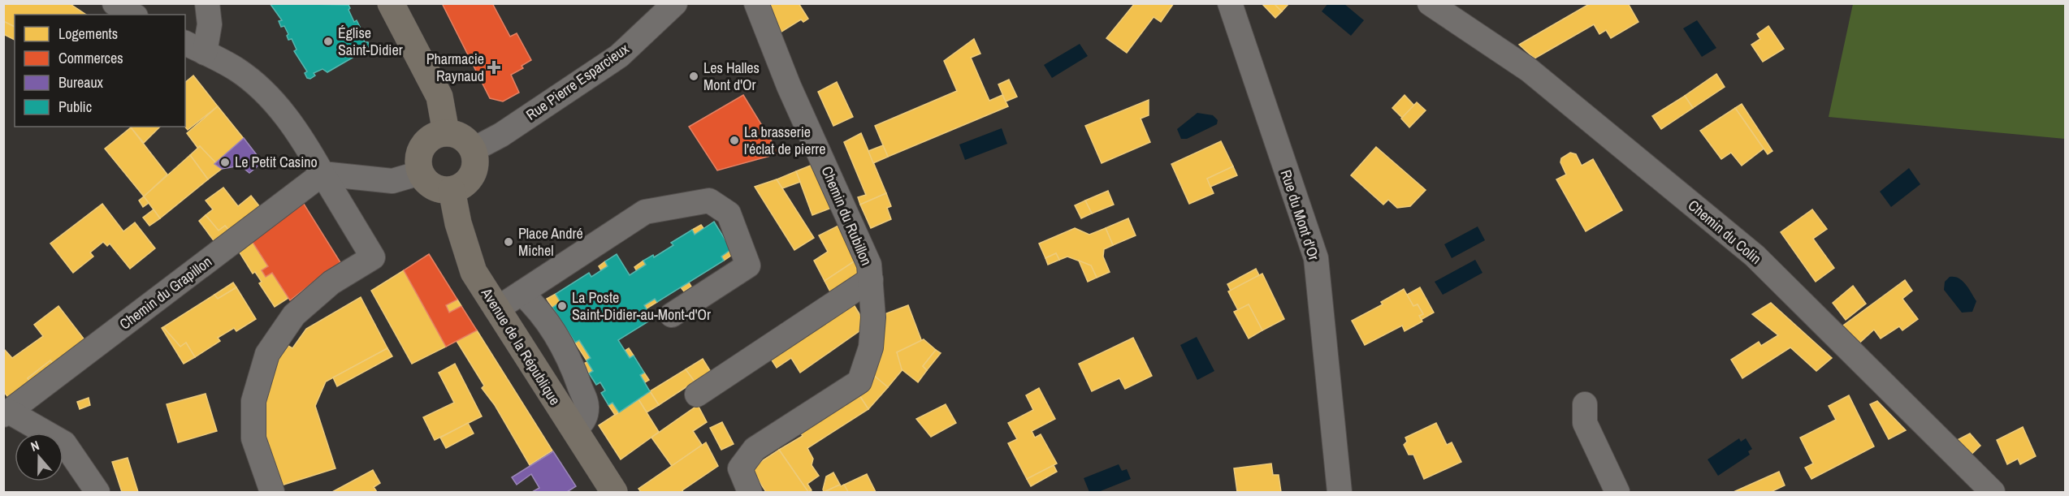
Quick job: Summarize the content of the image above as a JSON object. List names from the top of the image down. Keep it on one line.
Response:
{"streets":{"main road":["Avenue de la République"],"street":["Rue Pierre Esparcieux","Rue du Mont d'Or","Chemin du Rubillon","Chemin du Colin","Chemin du Grapillon"]},"crossings":[["Rue Pierre Esparcieux","Avenue de la République"]],"places":{"other":["Église Saint-Didier","Les Halles Mont d'Or","La brasserie l'éclat de pierre","Le Petit Casino","Place André Michel","La Poste Saint-Didier-au-Mont-d'Or"],"health":["Pharmacie Raynaud"]},"legend":["Logements","Commerces","Bureaux","Public"],"north":"top"}
